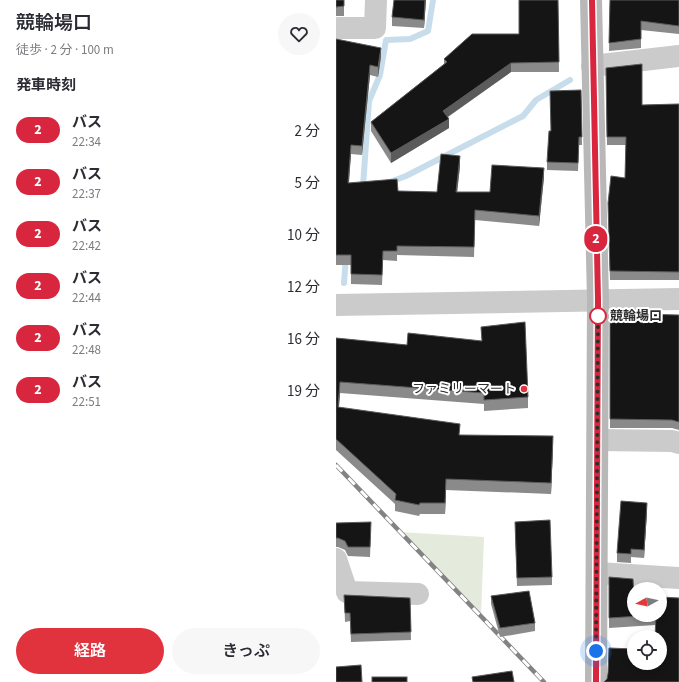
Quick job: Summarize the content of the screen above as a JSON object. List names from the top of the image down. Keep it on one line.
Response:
{"places":["競輪場口","ファミリーマート"],"lines":["bus line 2"],"north":"left","page":{"heading":[["競輪場口","徒歩 · 2 分 · 100 m"],"発車時刻"],"on_map":"2","list":[{"mark":"2","name":"バス","note":"22:34","value":"2 分"},{"mark":"2","name":"バス","note":"22:37","value":"5 分"},{"mark":"2","name":"バス","note":"22:42","value":"10 分"},{"mark":"2","name":"バス","note":"22:44","value":"12 分"},{"mark":"2","name":"バス","note":"22:48","value":"16 分"},{"mark":"2","name":"バス","note":"22:51","value":"19 分"}],"buttons":["経路","きっぷ"]}}
